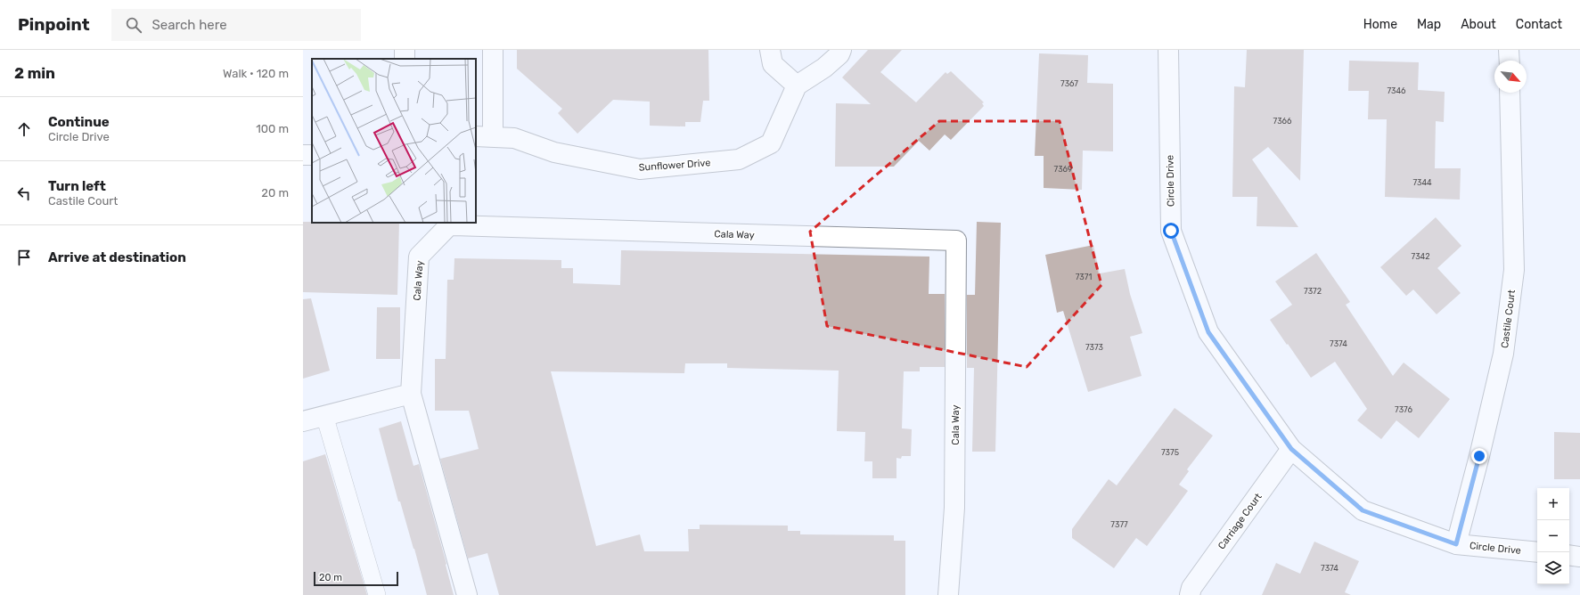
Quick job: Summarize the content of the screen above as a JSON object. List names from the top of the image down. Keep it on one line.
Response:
{"streets":{"street":["Sunflower Drive","Circle Drive","Cala Way","Castile Court","Carriage Court"]},"crossings":[["Circle Drive","Castile Court"],["Circle Drive","Carriage Court"]],"house_numbers":["7367","7346","7366","7369","7344","7342","7371","7372","7374","7373","7376","7375","7377","7374"],"scale_bar":"20 m","north":"bottom right","page":{"header":"Pinpoint","search":"Search here","nav":["Home","Map","About","Contact"],"heading":["2 min","Walk · 120 m"],"list":[["Continue","Circle Drive","100 m"],["Turn left","Castile Court","20 m"],"Arrive at destination"],"map_buttons":["+","−"],"scale":"20 m"}}
